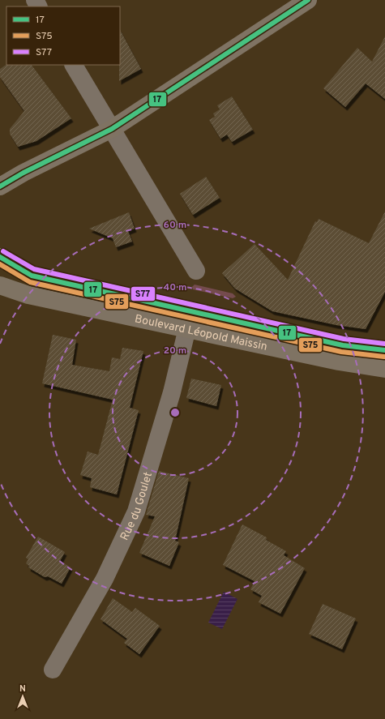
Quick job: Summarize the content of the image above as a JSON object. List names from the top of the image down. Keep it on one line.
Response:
{"streets":{"street":["Boulevard Léopold Maissin","Rue du Goulet"]},"crossings":[["Boulevard Léopold Maissin","Rue du Goulet"]],"lines":["transit line 17","transit line S77","transit line S75"],"legend":["17","S75","S77"],"north":"top","rings":["60 m","40 m","20 m"]}
